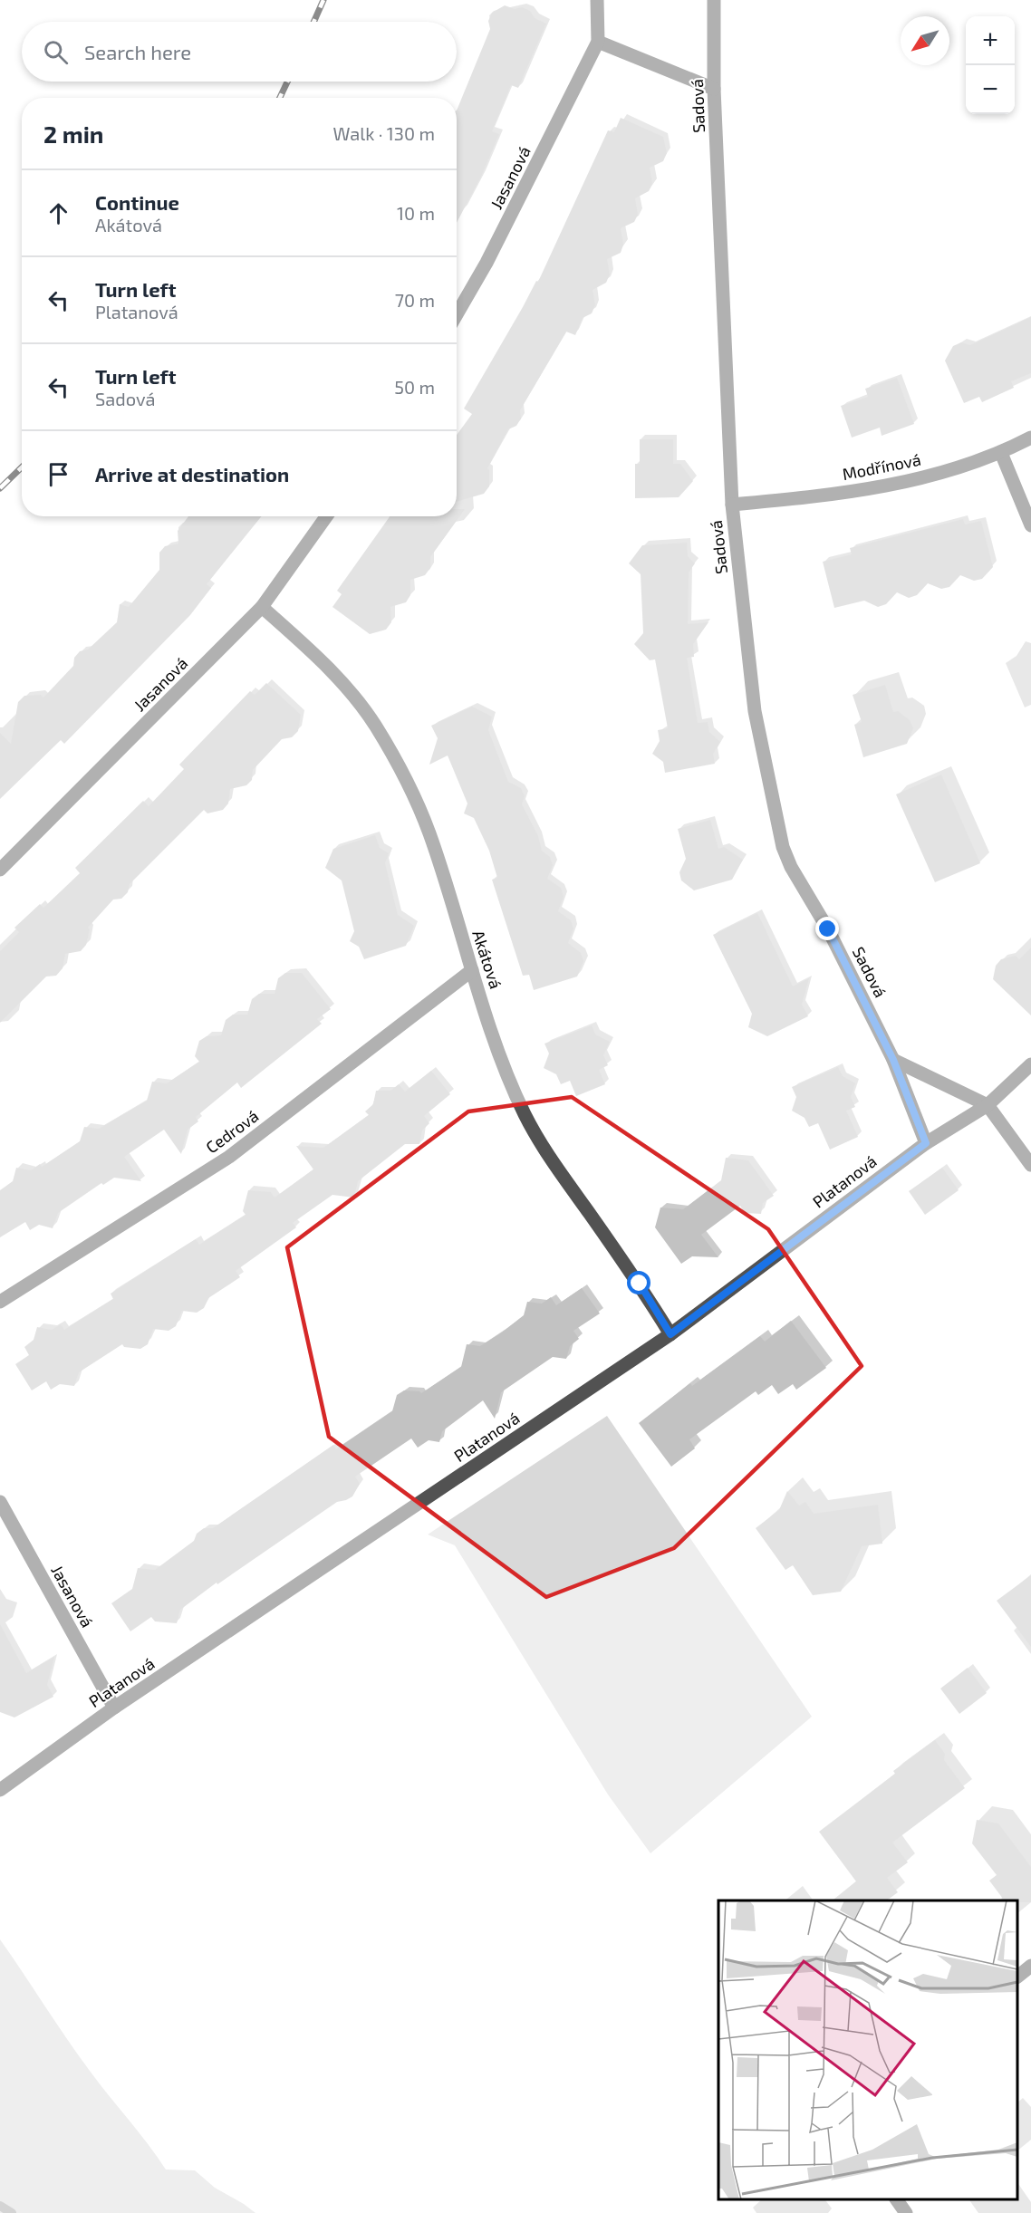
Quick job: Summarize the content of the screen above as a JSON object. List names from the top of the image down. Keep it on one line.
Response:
{"streets":{"street":["Sadová","Jasanová","Modřínová","Akátová","Cedrová","Platanová"]},"crossings":[["Sadová","Modřínová"],["Sadová","Platanová"],["Jasanová","Akátová"],["Jasanová","Platanová"],["Akátová","Cedrová"],["Akátová","Platanová"]],"north":"bottom left","page":{"map_buttons":["+","−"],"search":"Search here","heading":["2 min","Walk · 130 m"],"list":[["Continue","Akátová","10 m"],["Turn left","Platanová","70 m"],["Turn left","Sadová","50 m"],"Arrive at destination"]}}
